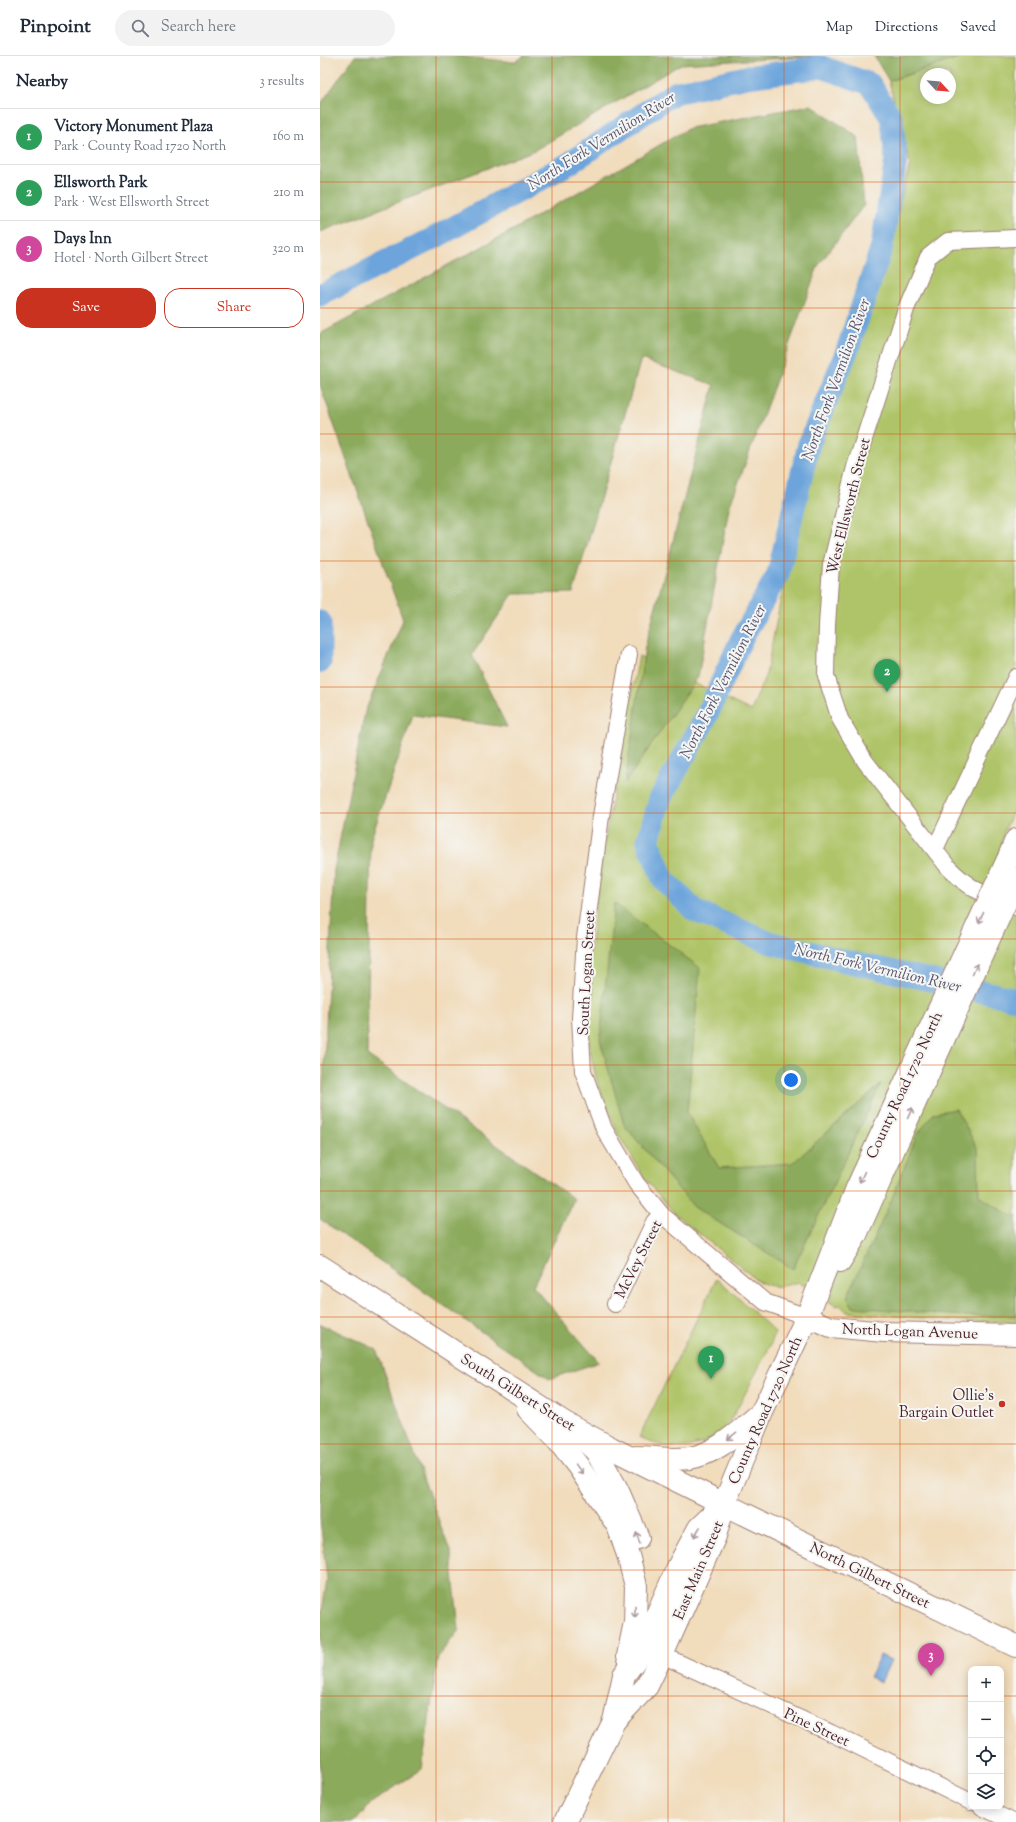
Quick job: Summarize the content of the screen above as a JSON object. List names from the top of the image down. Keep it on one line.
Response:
{"streets":{"main road":["County Road 1720 North","South Gilbert Street","East Main Street","North Gilbert Street"],"street":["West Ellsworth Street","South Logan Street","McVey Street","North Logan Avenue","Pine Street"]},"crossings":[["South Logan Street","County Road 1720 North"],["South Logan Street","McVey Street"],["South Logan Street","North Logan Avenue"],["County Road 1720 North","North Logan Avenue"],["County Road 1720 North","South Gilbert Street"],["County Road 1720 North","East Main Street"],["County Road 1720 North","North Gilbert Street"],["South Gilbert Street","East Main Street"],["South Gilbert Street","North Gilbert Street"],["East Main Street","North Gilbert Street"],["East Main Street","Pine Street"]],"water":["North Fork Vermilion River"],"places":["Ollie's Bargain Outlet"],"north":"bottom right","page":{"header":"Pinpoint","search":"Search here","nav":["Map","Directions","Saved"],"heading":["Nearby","3 results"],"list":[{"mark":"1","name":"Victory Monument Plaza","note":"Park · County Road 1720 North","value":"160 m"},{"mark":"2","name":"Ellsworth Park","note":"Park · West Ellsworth Street","value":"210 m"},{"mark":"3","name":"Days Inn","note":"Hotel · North Gilbert Street","value":"320 m"}],"buttons":["Save","Share"],"pins":["2","1","3"],"map_buttons":["+","−"]}}
